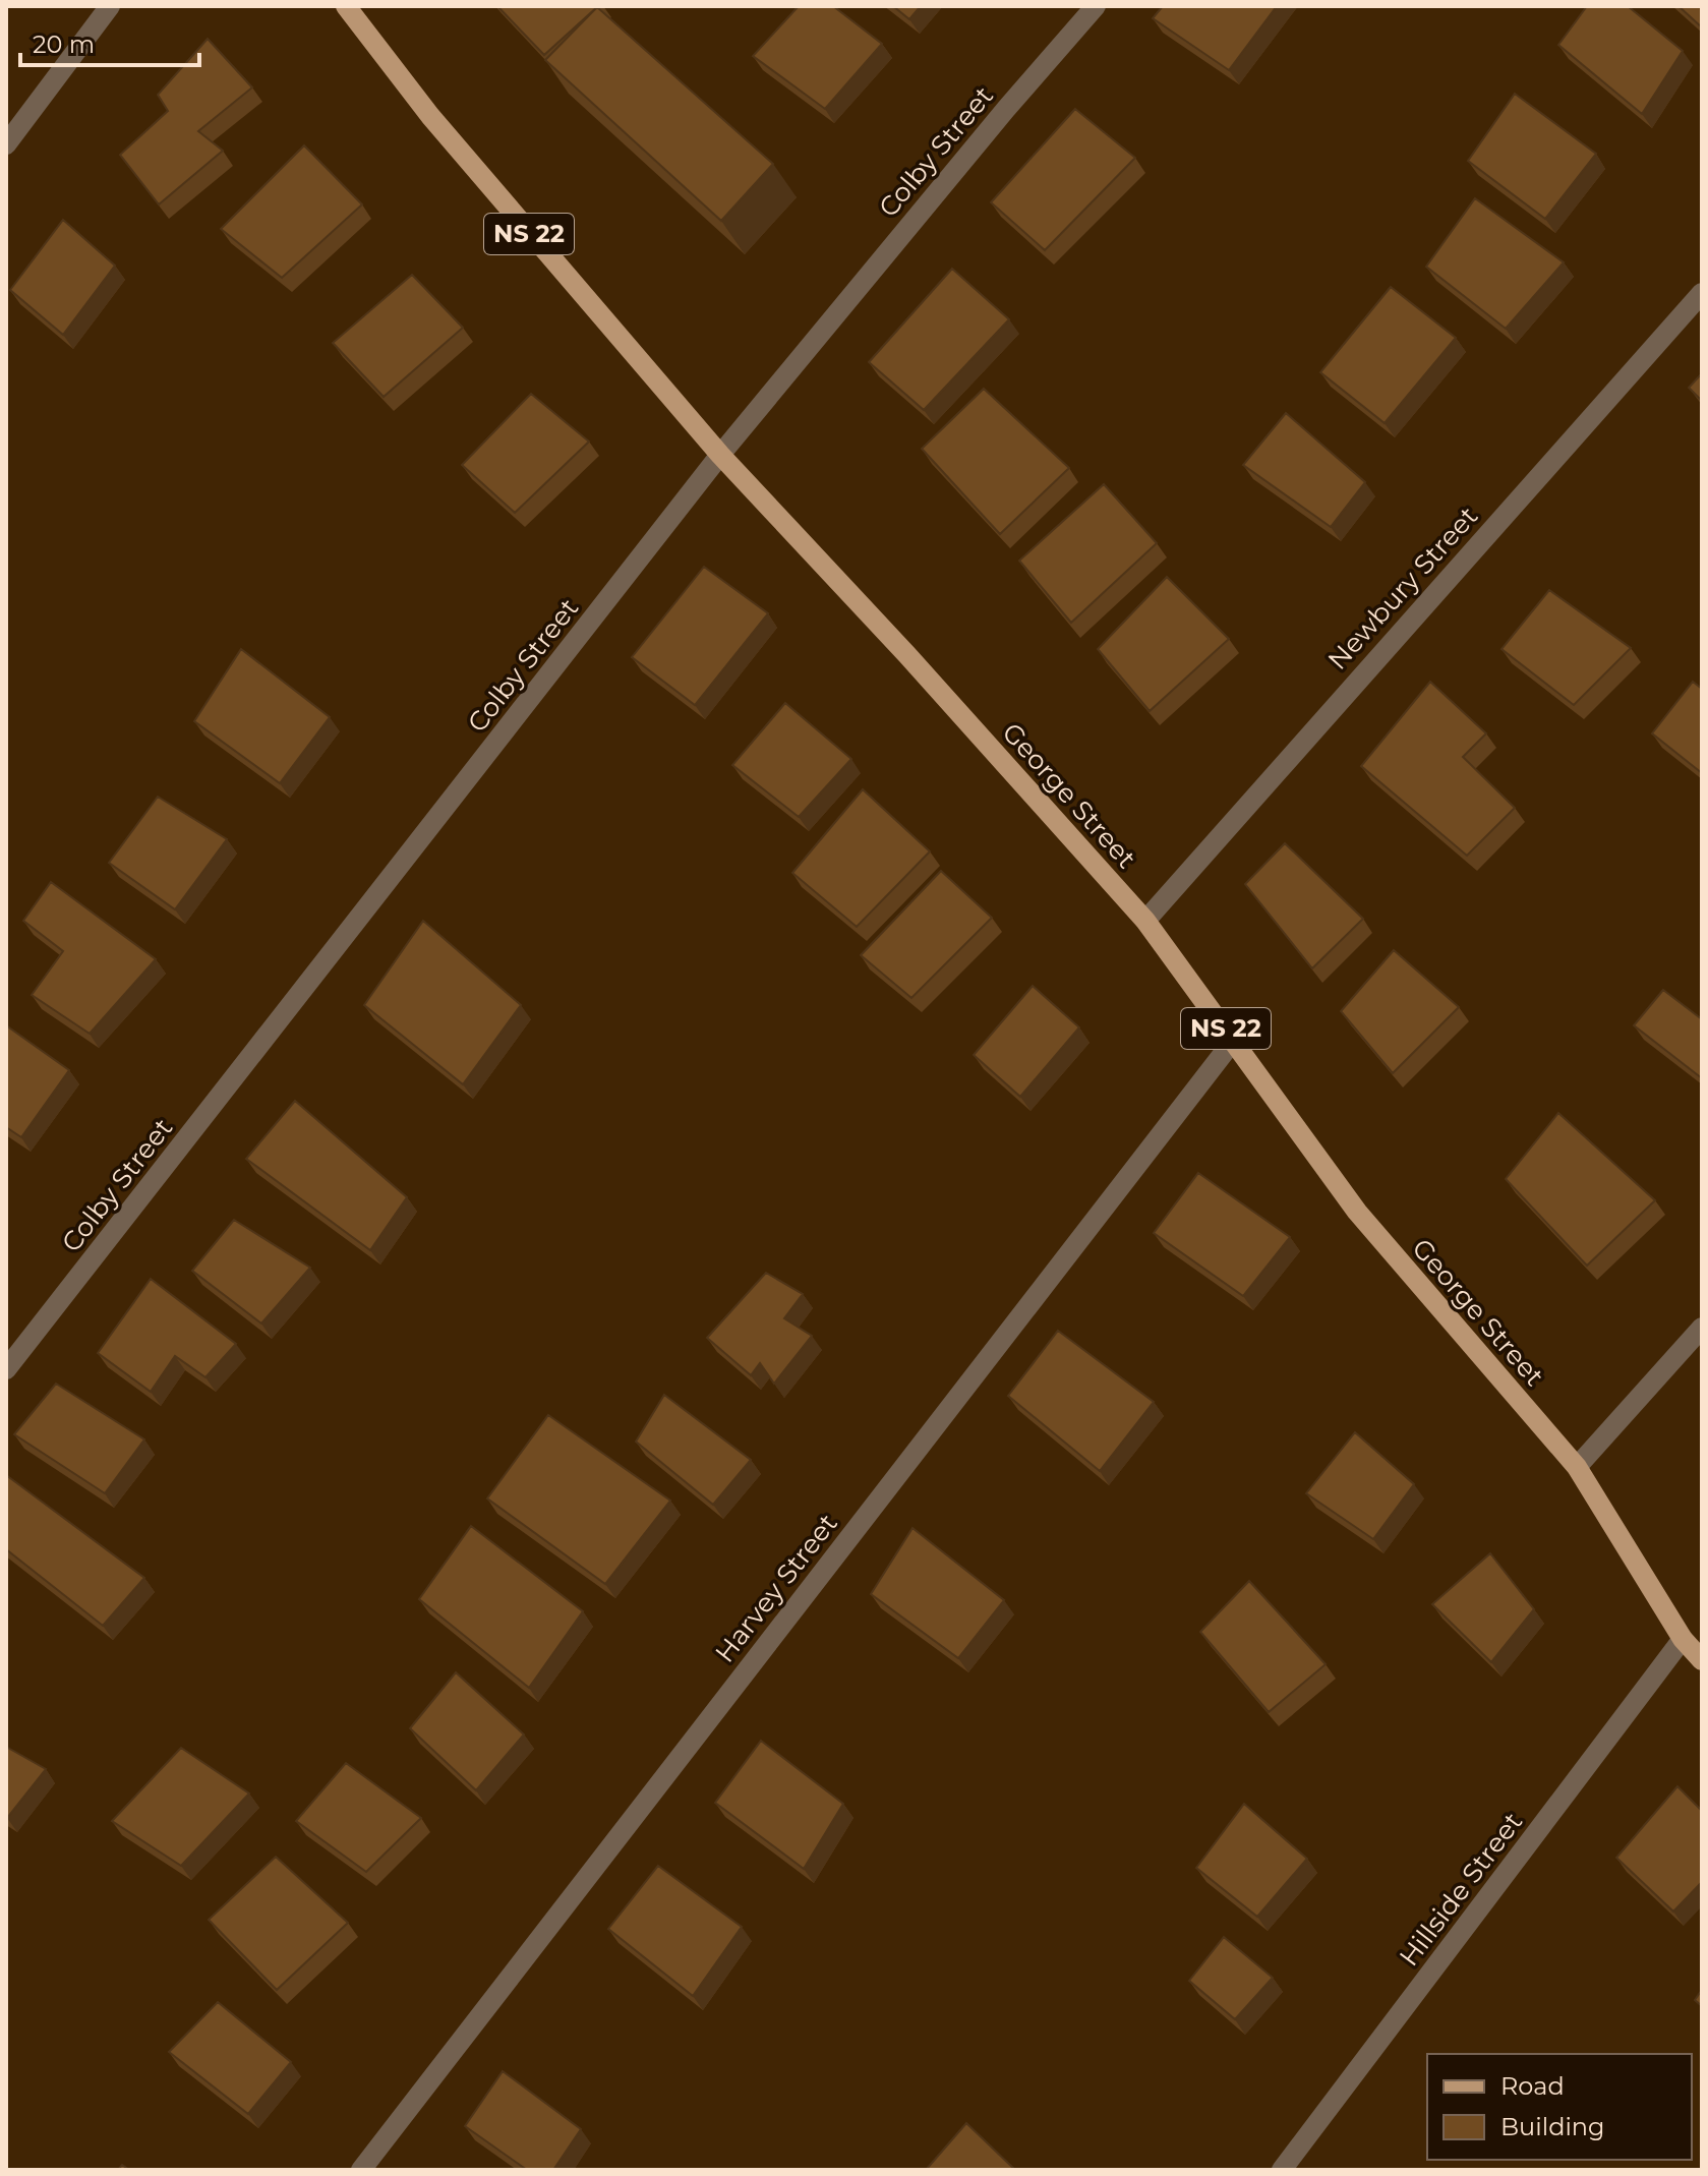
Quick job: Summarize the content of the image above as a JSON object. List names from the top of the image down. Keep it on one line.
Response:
{"streets":{"main road":["NS 22","George Street"],"street":["Colby Street","Newbury Street","Harvey Street","Hillside Street"]},"crossings":[["Colby Street","George Street"],["Newbury Street","George Street"],["George Street","Harvey Street"],["George Street","Hillside Street"]],"legend":["Road","Building"],"scale_bar":"20 m"}
